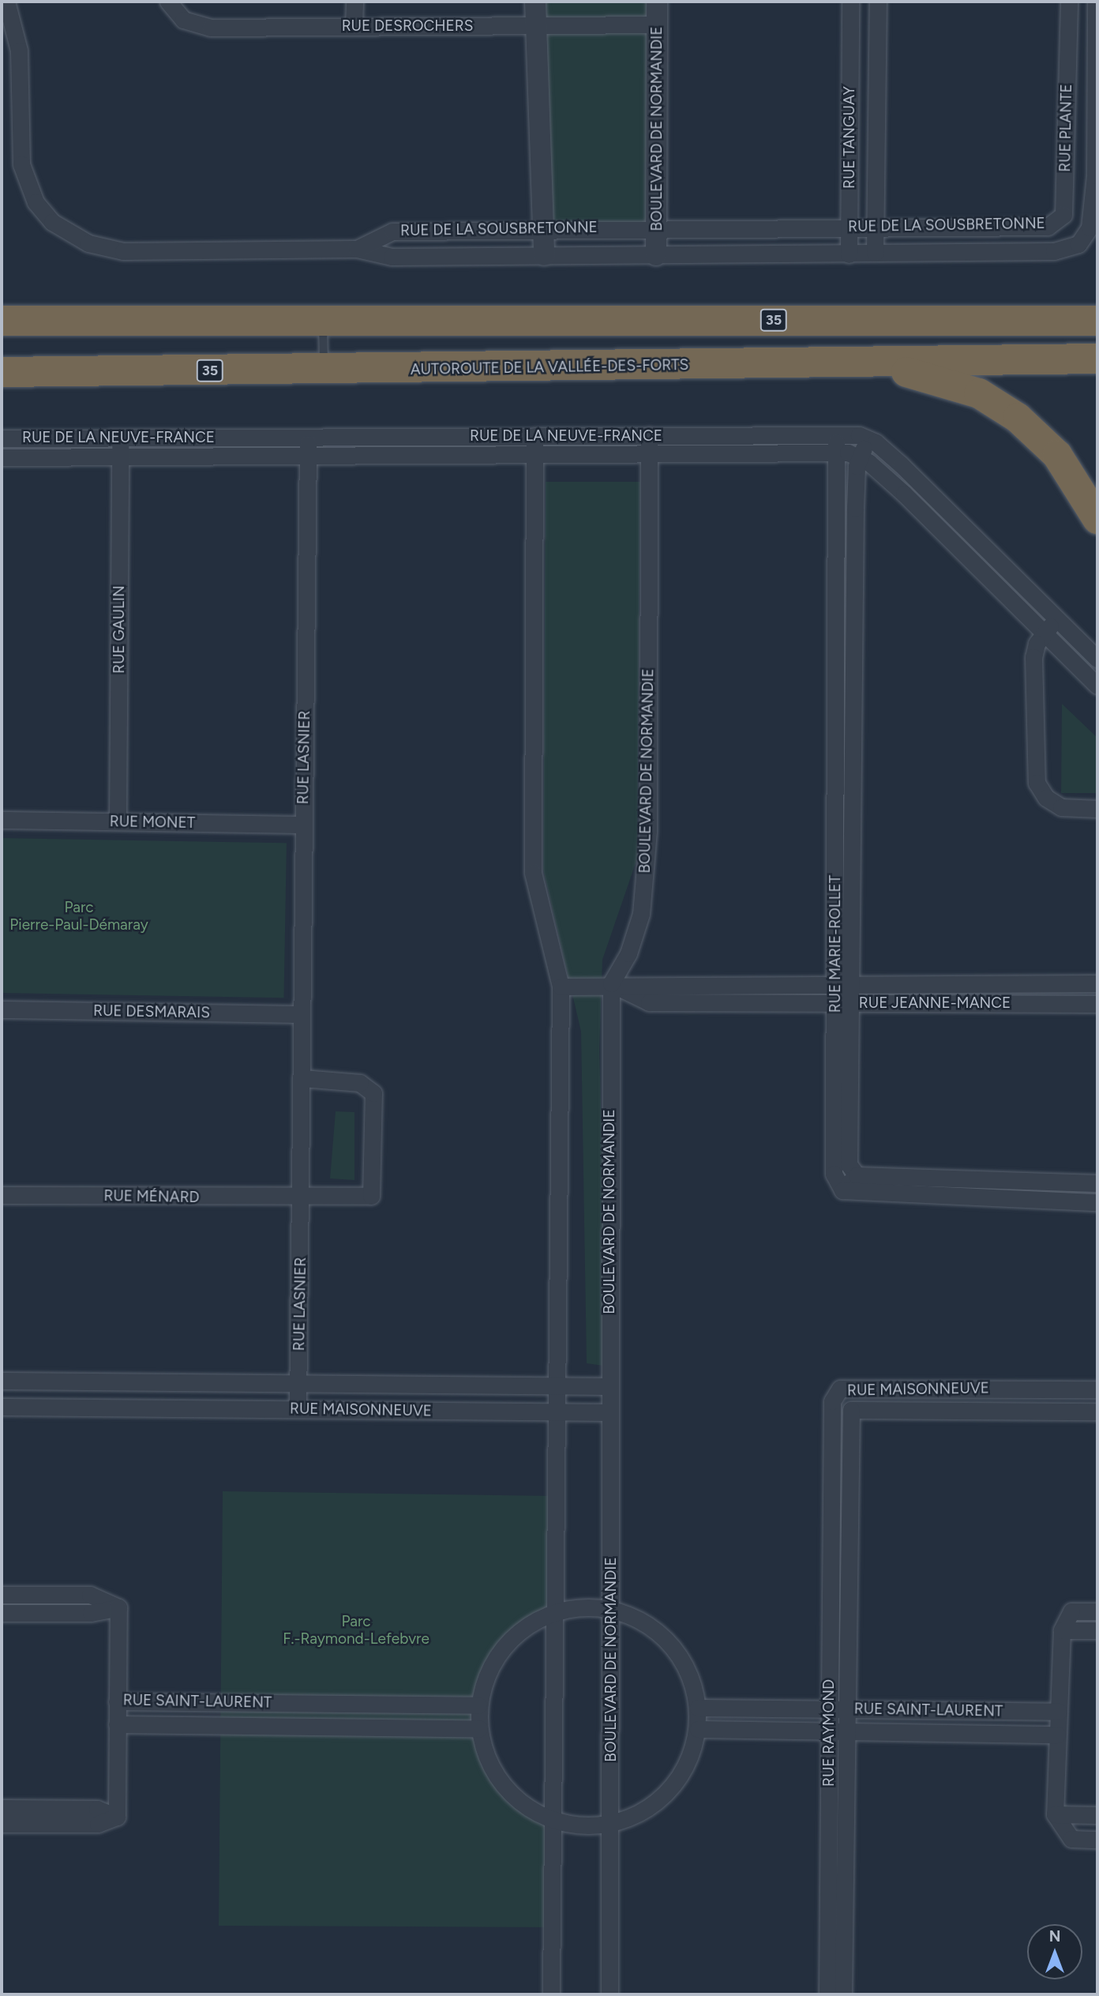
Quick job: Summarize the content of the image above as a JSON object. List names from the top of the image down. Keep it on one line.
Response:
{"streets":{"highway":["35","AUTOROUTE DE LA VALLÉE-DES-FORTS"],"street":["RUE DESROCHERS","RUE PLANTE","BOULEVARD DE NORMANDIE","RUE TANGUAY","RUE DE LA SOUSBRETONNE","RUE DE LA NEUVE-FRANCE","RUE GAULIN","RUE LASNIER","RUE MONET","RUE MARIE-ROLLET","RUE JEANNE-MANCE","RUE DESMARAIS","RUE MÉNARD","RUE MAISONNEUVE","RUE SAINT-LAURENT","RUE RAYMOND"]},"crossings":[["RUE DESROCHERS","BOULEVARD DE NORMANDIE"],["RUE PLANTE","RUE DE LA SOUSBRETONNE"],["BOULEVARD DE NORMANDIE","RUE DE LA SOUSBRETONNE"],["BOULEVARD DE NORMANDIE","RUE DE LA NEUVE-FRANCE"],["BOULEVARD DE NORMANDIE","RUE JEANNE-MANCE"],["BOULEVARD DE NORMANDIE","RUE MAISONNEUVE"],["RUE TANGUAY","RUE DE LA SOUSBRETONNE"],["RUE DE LA NEUVE-FRANCE","RUE GAULIN"],["RUE DE LA NEUVE-FRANCE","RUE LASNIER"],["RUE DE LA NEUVE-FRANCE","RUE MARIE-ROLLET"],["RUE GAULIN","RUE MONET"],["RUE LASNIER","RUE MONET"],["RUE LASNIER","RUE DESMARAIS"],["RUE LASNIER","RUE MÉNARD"],["RUE LASNIER","RUE MAISONNEUVE"],["RUE MARIE-ROLLET","RUE JEANNE-MANCE"],["RUE MAISONNEUVE","RUE RAYMOND"],["RUE SAINT-LAURENT","RUE RAYMOND"]],"parks":["Parc Pierre-Paul-Démaray","Parc F.-Raymond-Lefebvre"],"north":"top"}
